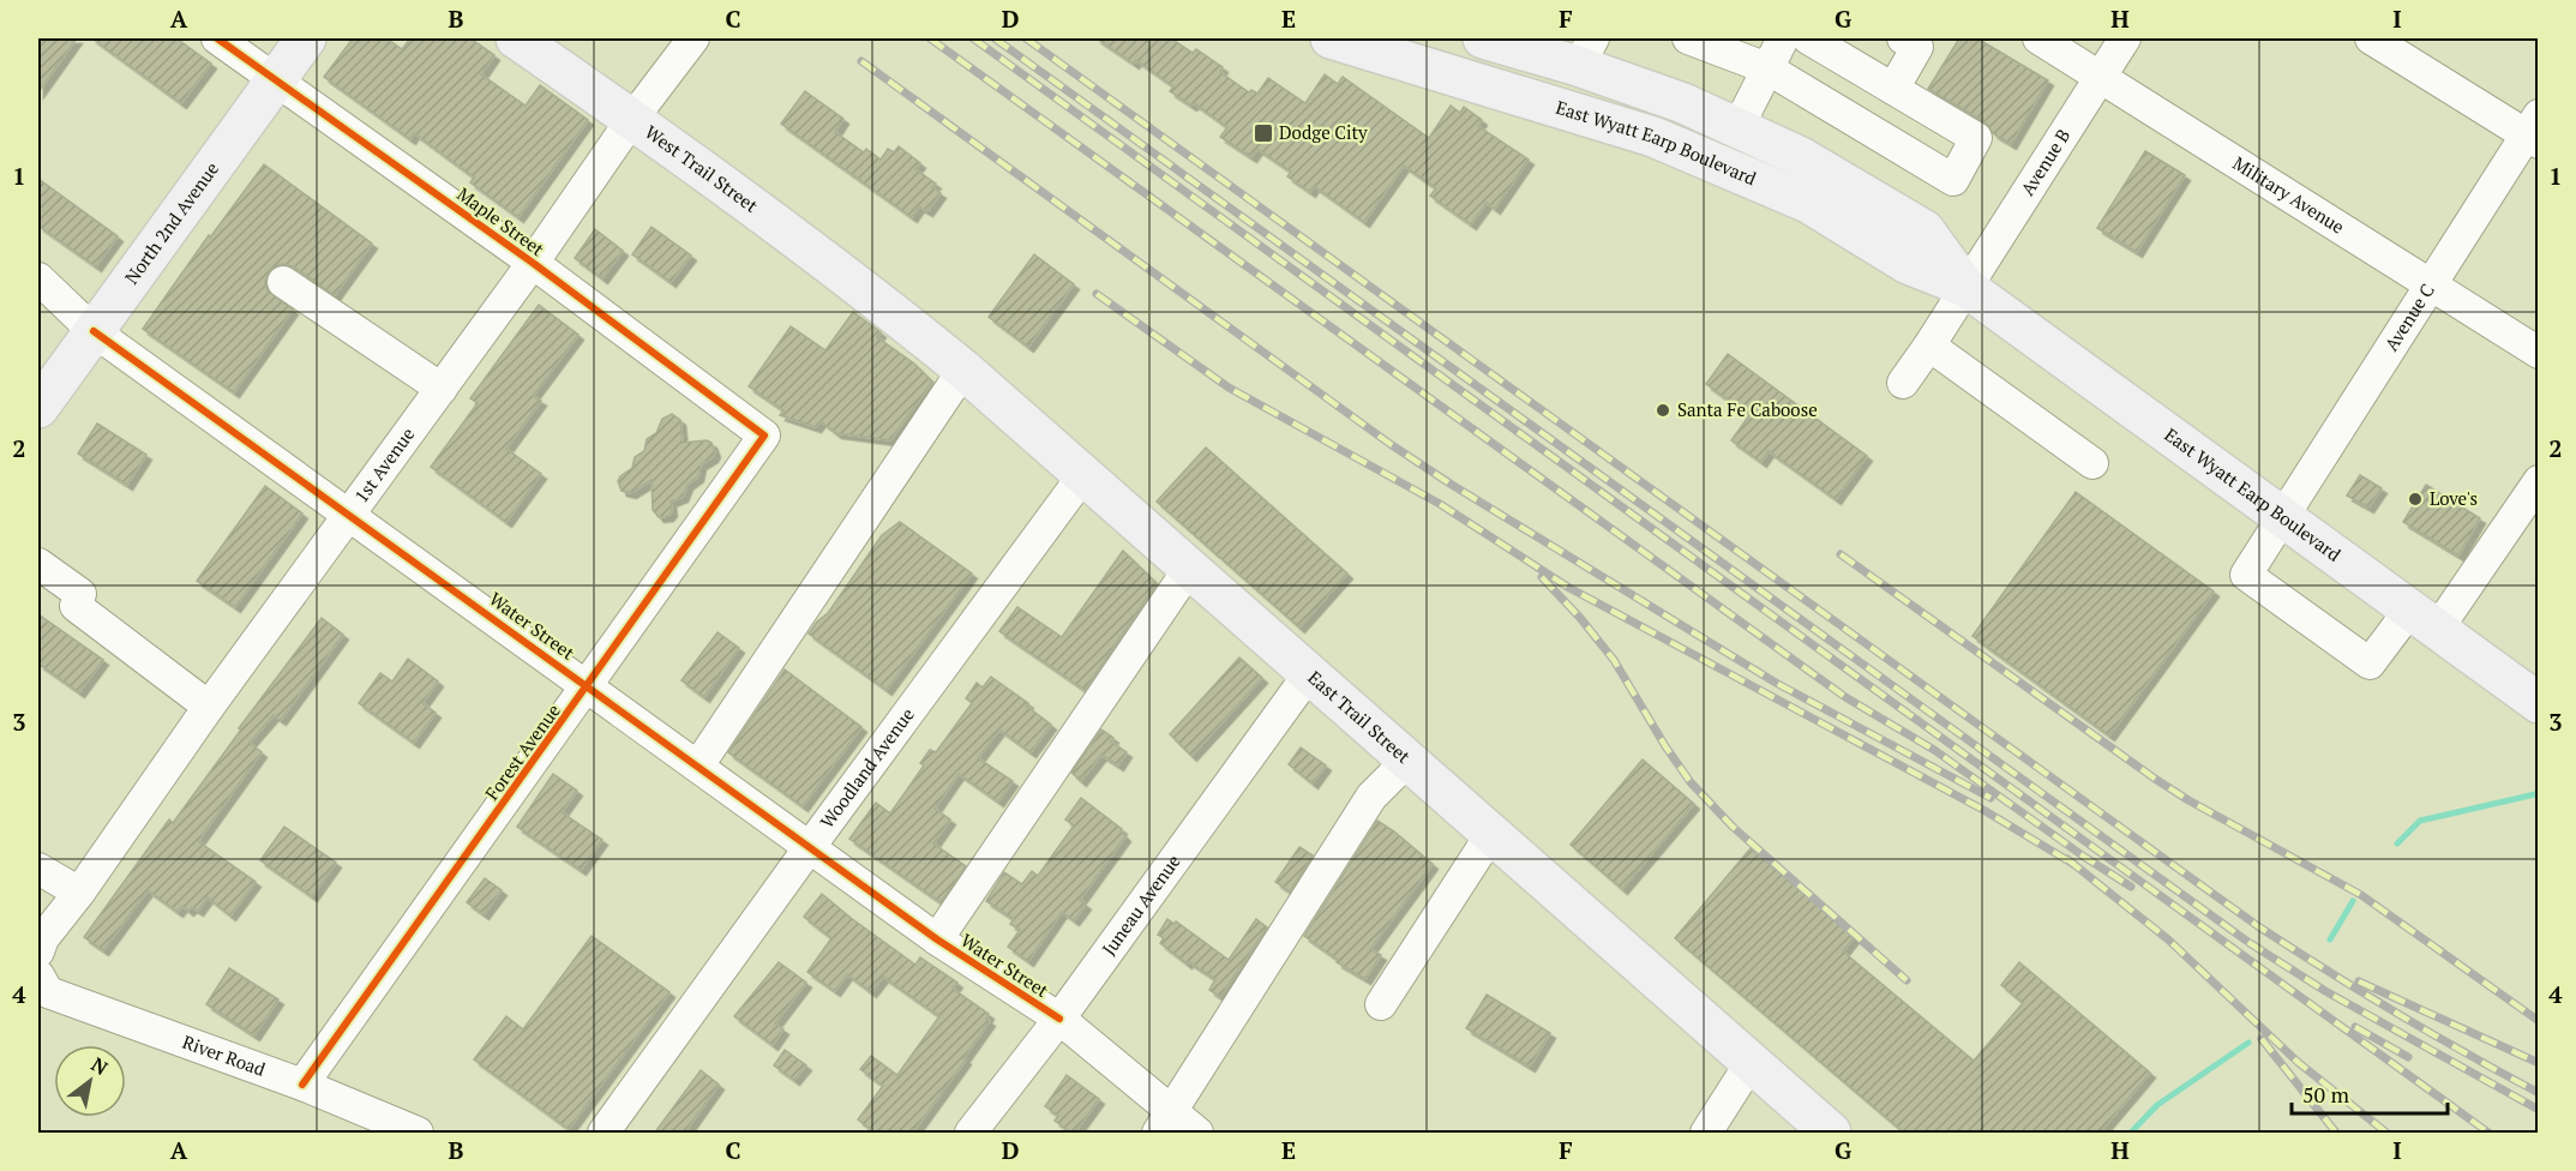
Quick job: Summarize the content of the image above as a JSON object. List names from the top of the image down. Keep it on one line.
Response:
{"streets":{"main road":["East Wyatt Earp Boulevard","West Trail Street","North 2nd Avenue","East Trail Street"],"street":["Avenue B","Military Avenue","Maple Street","Avenue C","1st Avenue","Water Street","Forest Avenue","Woodland Avenue","Juneau Avenue","River Road"]},"crossings":[["East Wyatt Earp Boulevard","Avenue B"],["East Wyatt Earp Boulevard","Avenue C"],["Avenue B","Military Avenue"],["West Trail Street","1st Avenue"],["West Trail Street","East Trail Street"],["Military Avenue","Avenue C"],["Maple Street","North 2nd Avenue"],["Maple Street","1st Avenue"],["Maple Street","Forest Avenue"],["North 2nd Avenue","Water Street"],["1st Avenue","Water Street"],["Water Street","Forest Avenue"],["Water Street","Woodland Avenue"],["Water Street","Juneau Avenue"],["East Trail Street","Woodland Avenue"],["East Trail Street","Juneau Avenue"],["Forest Avenue","River Road"]],"places":{"transit":["Dodge City"],"other":["Santa Fe Caboose","Love's"]},"scale_bar":"50 m","north":"top right","grid":{"columns":["A","B","C","D","E","F","G","H","I"],"rows":["1","2","3","4"]}}
